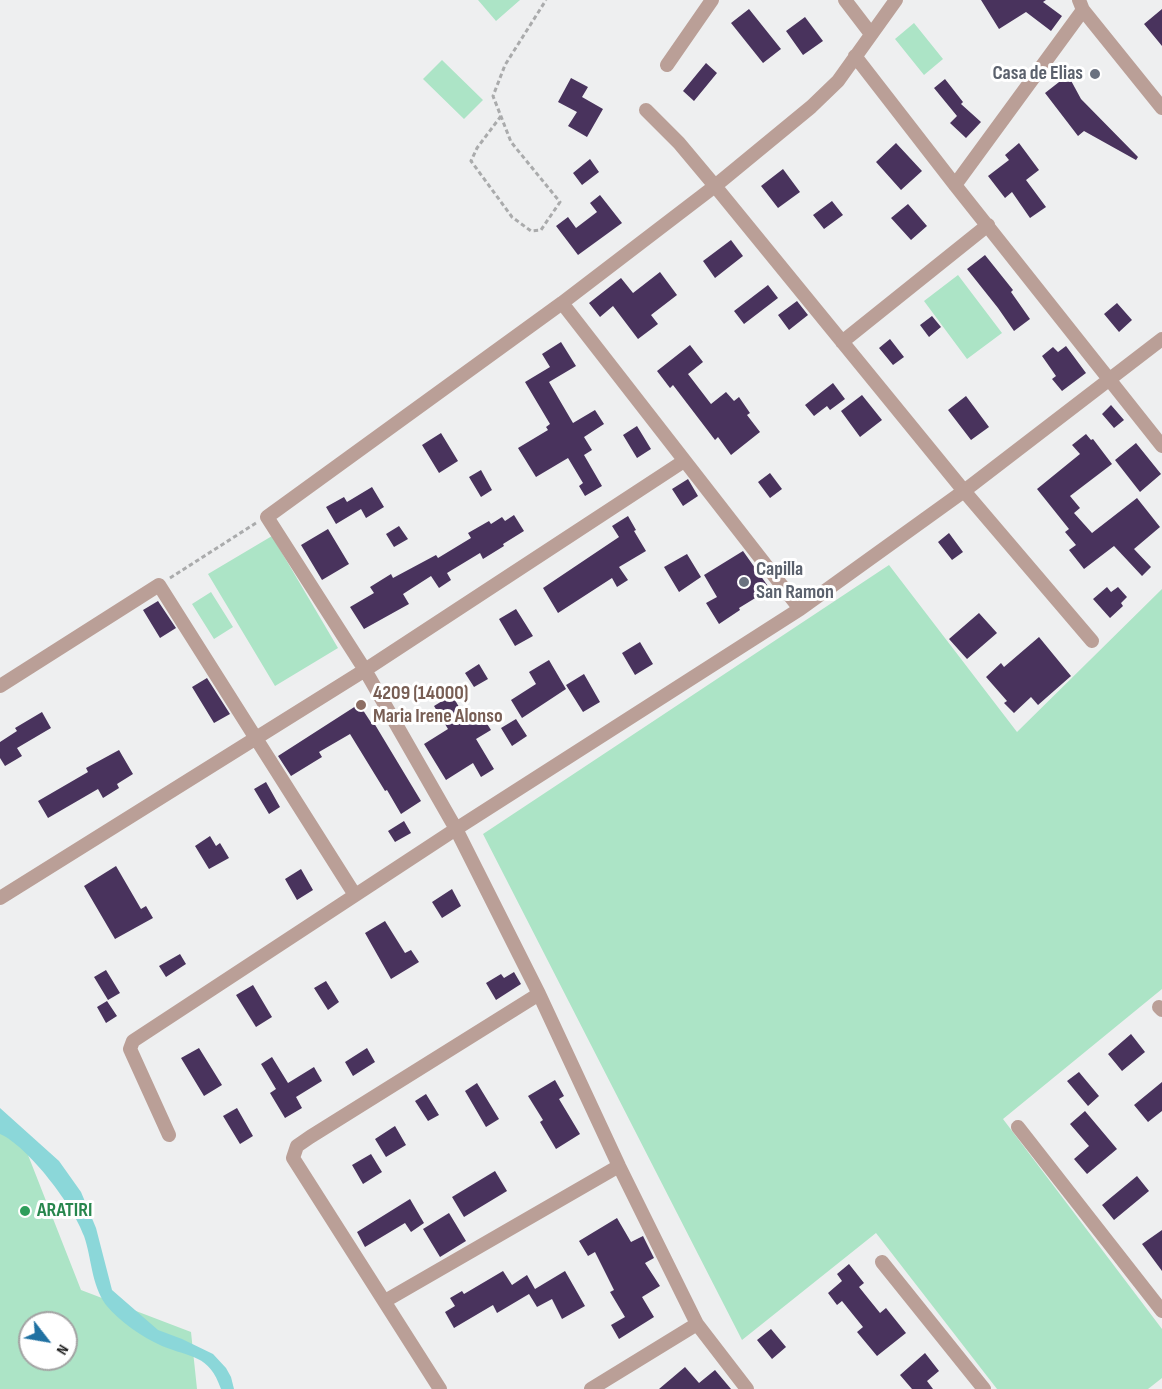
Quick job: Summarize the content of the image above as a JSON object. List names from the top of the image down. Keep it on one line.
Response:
{"places":["Casa de Elias","Capilla San Ramon","4209 (14000) Maria Irene Alonso","ARATIRI"],"north":"bottom right"}
